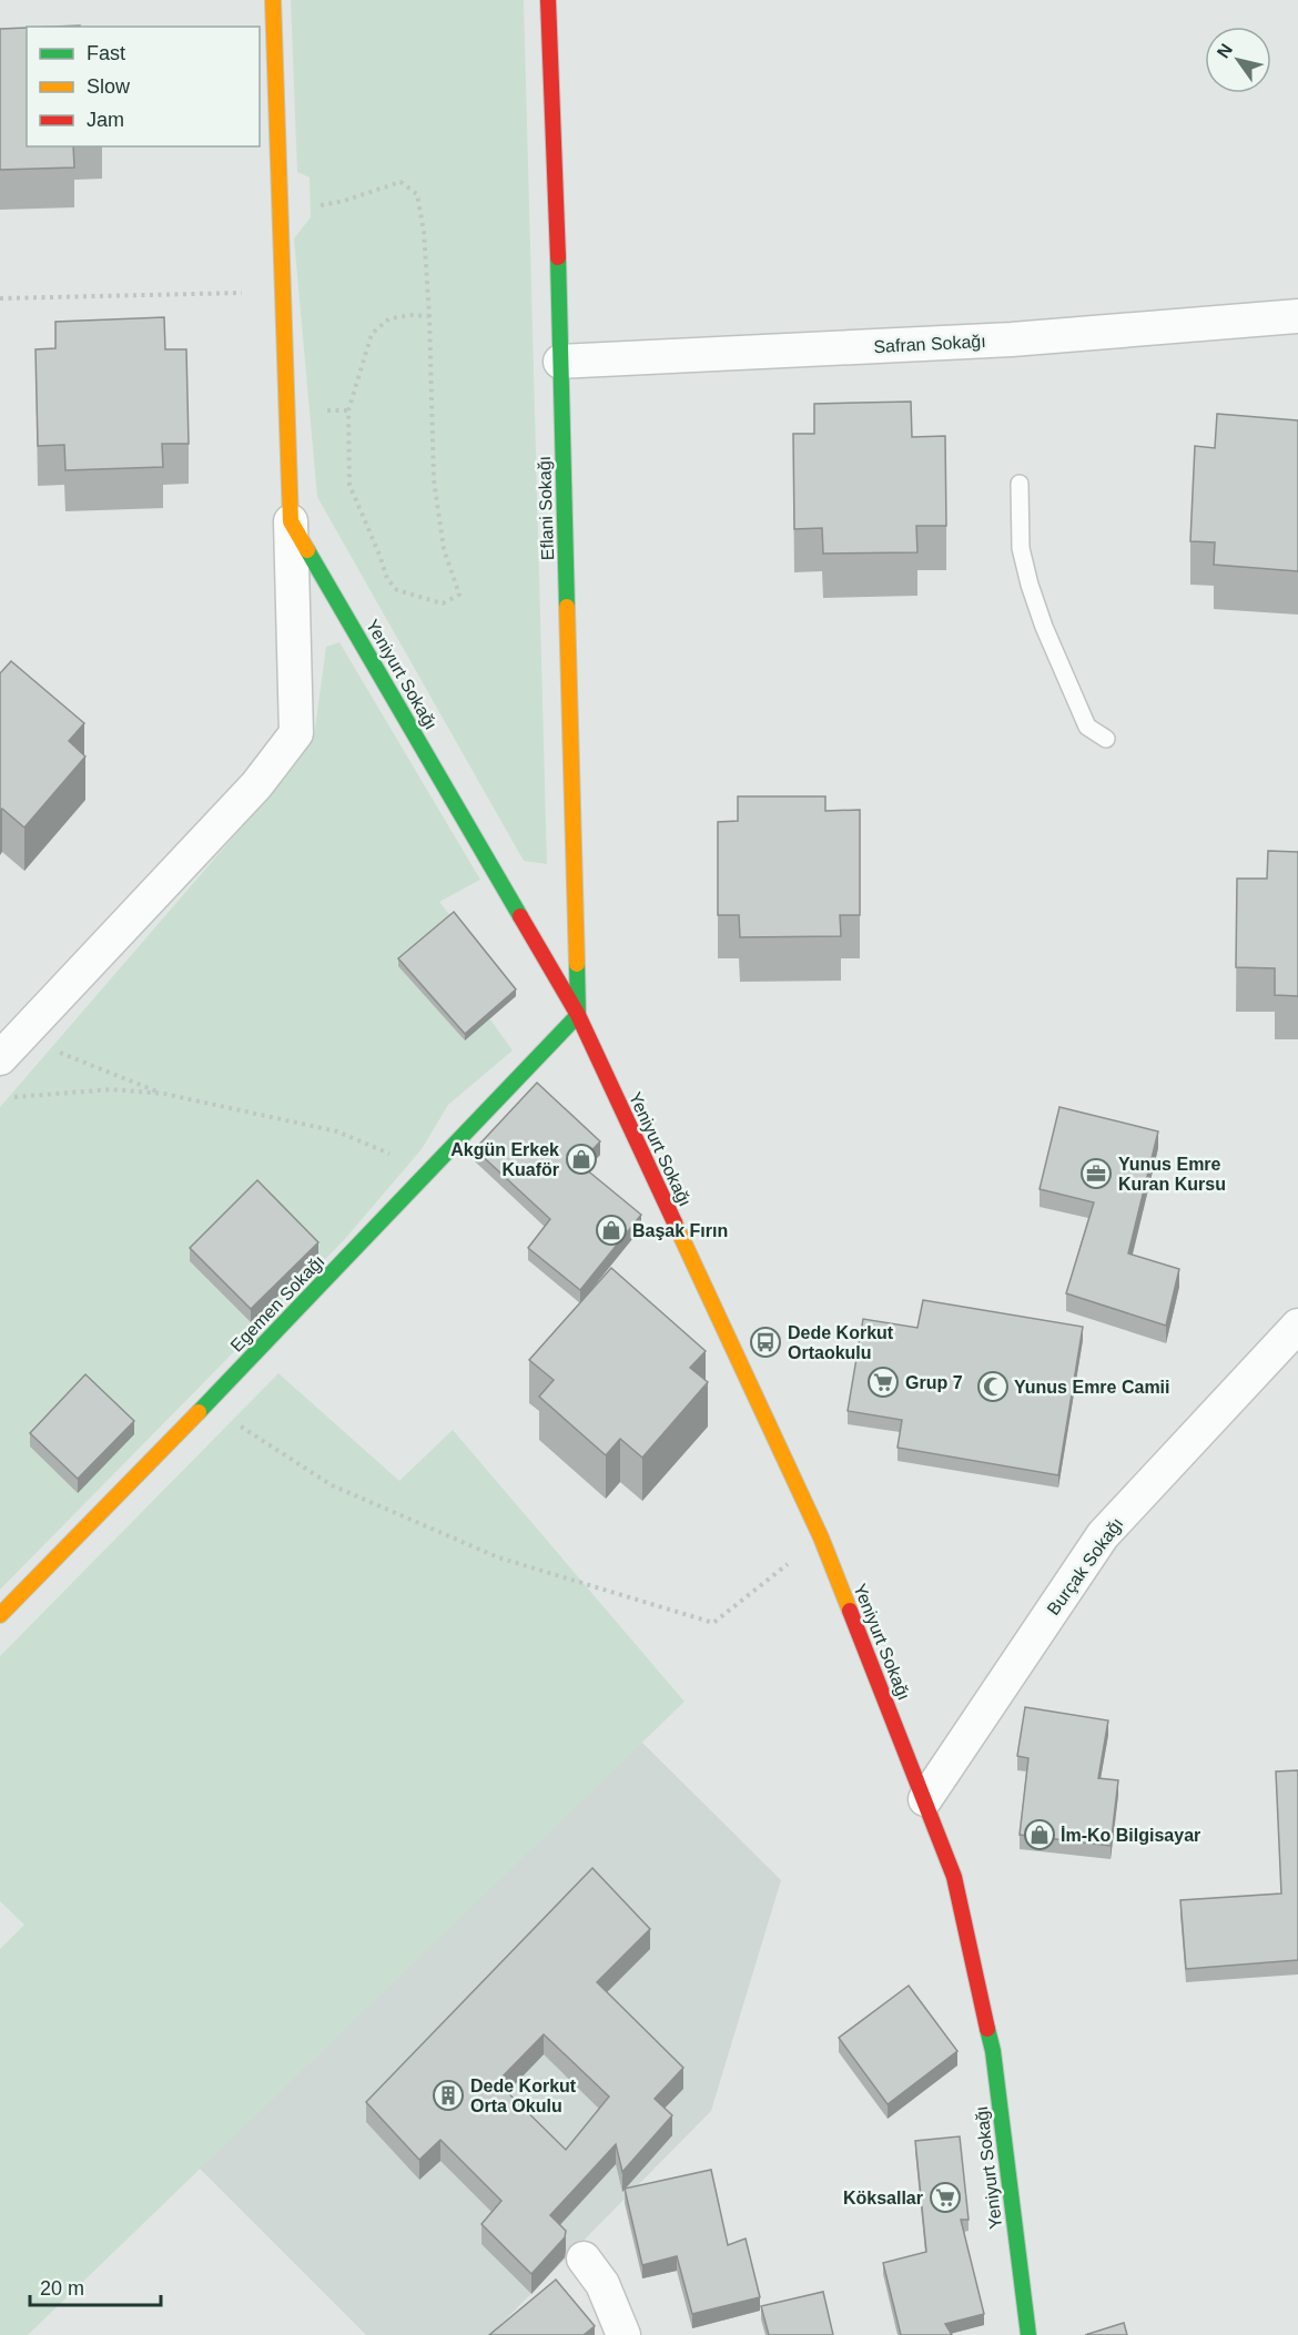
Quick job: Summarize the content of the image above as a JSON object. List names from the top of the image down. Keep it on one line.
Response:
{"streets":{"street":["Safran Sokağı","Eflani Sokağı","Yeniyurt Sokağı","Egemen Sokağı","Burçak Sokağı"]},"crossings":[["Safran Sokağı","Eflani Sokağı"],["Eflani Sokağı","Yeniyurt Sokağı"],["Eflani Sokağı","Egemen Sokağı"],["Yeniyurt Sokağı","Egemen Sokağı"],["Yeniyurt Sokağı","Burçak Sokağı"]],"places":{"shop":["Akgün Erkek Kuaför","Başak Fırın","İm-Ko Bilgisayar"],"office":["Yunus Emre Kuran Kursu"],"bus stop":["Dede Korkut Ortaokulu"],"supermarket":["Grup 7","Köksallar"],"mosque":["Yunus Emre Camii"],"building":["Dede Korkut Orta Okulu"]},"legend":["Fast","Slow","Jam"],"scale_bar":"20 m","north":"top left"}
